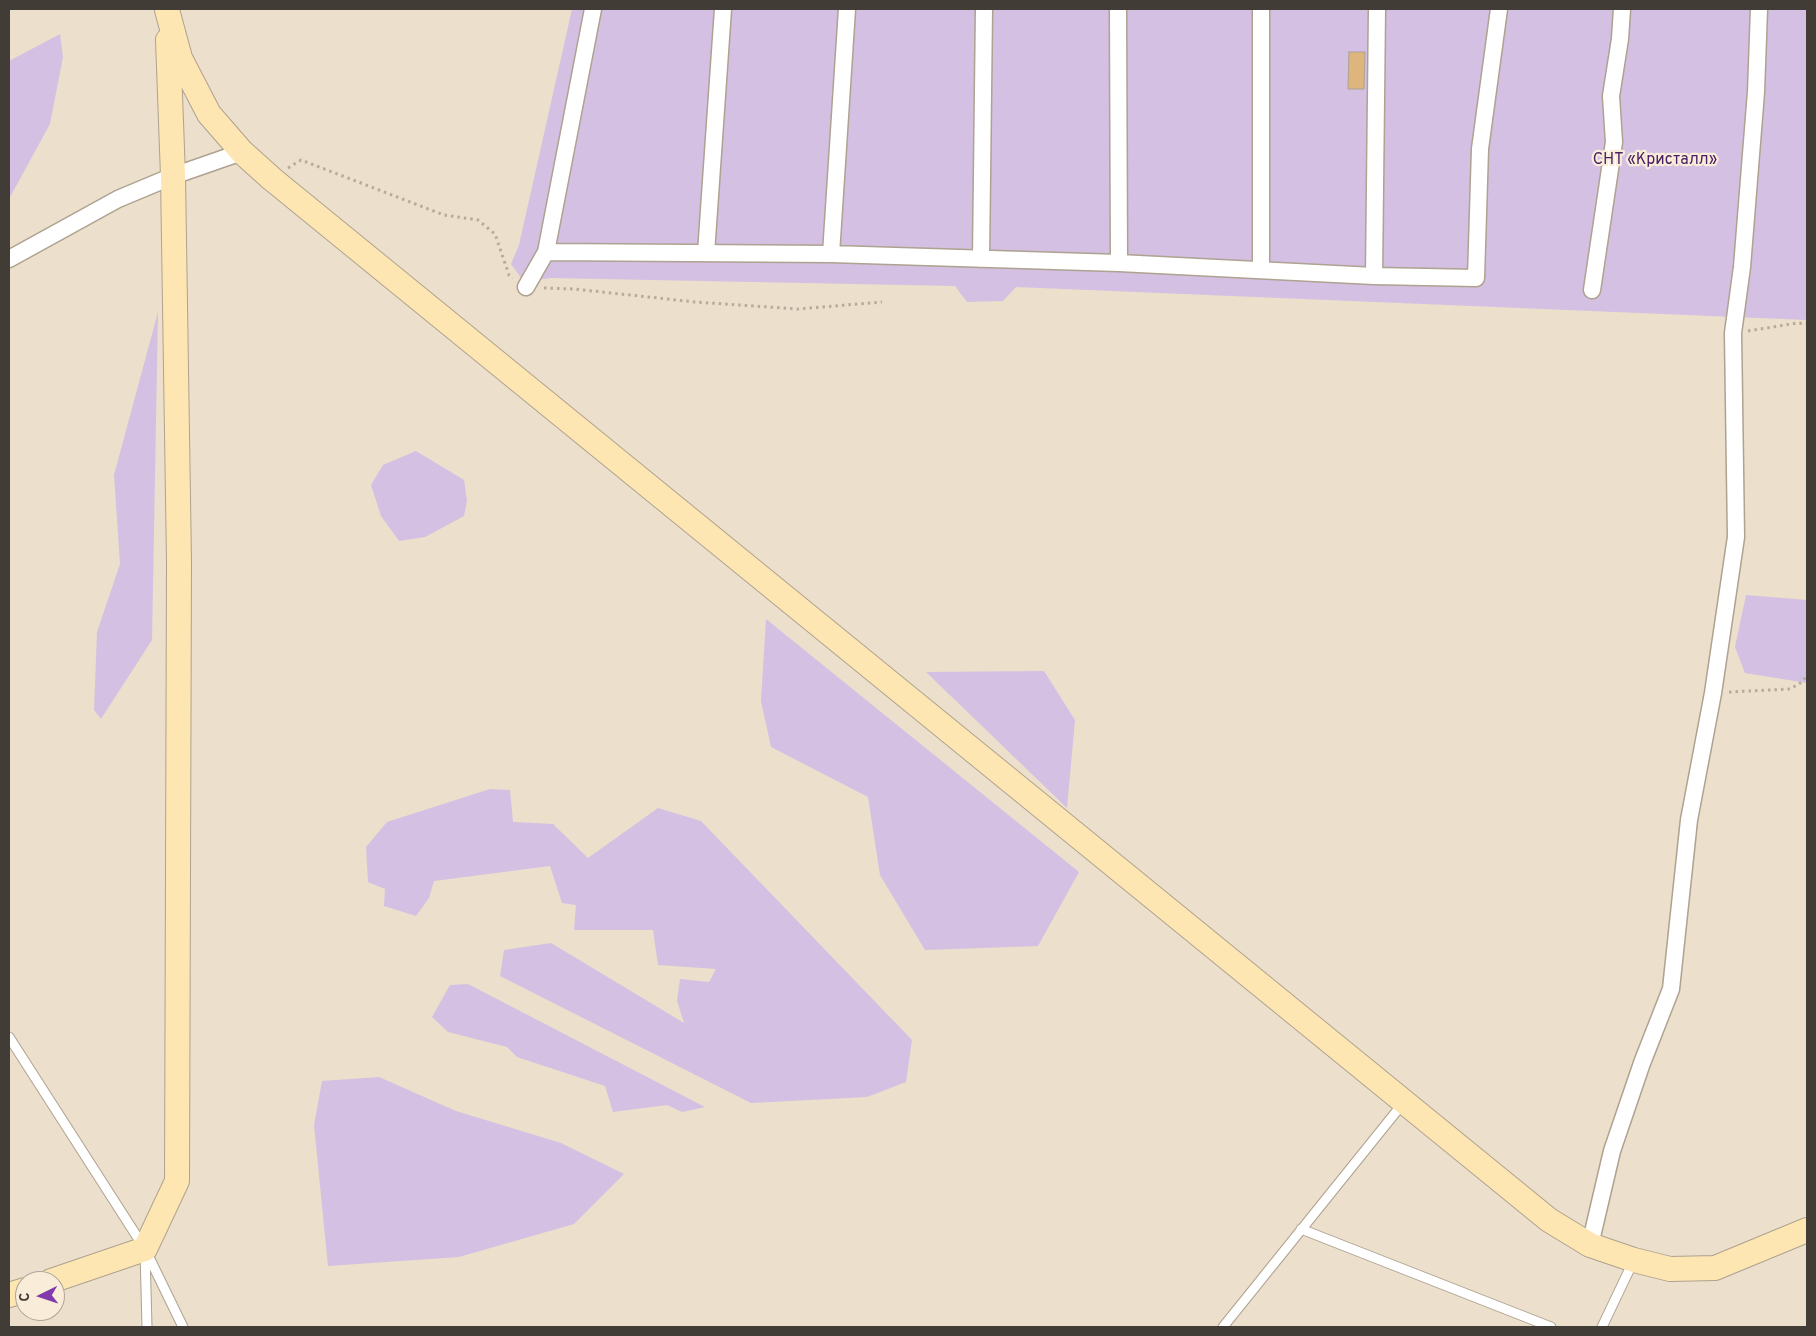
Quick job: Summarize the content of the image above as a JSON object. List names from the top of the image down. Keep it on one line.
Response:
{"parks":["СНТ «Кристалл»"],"north":"left"}
